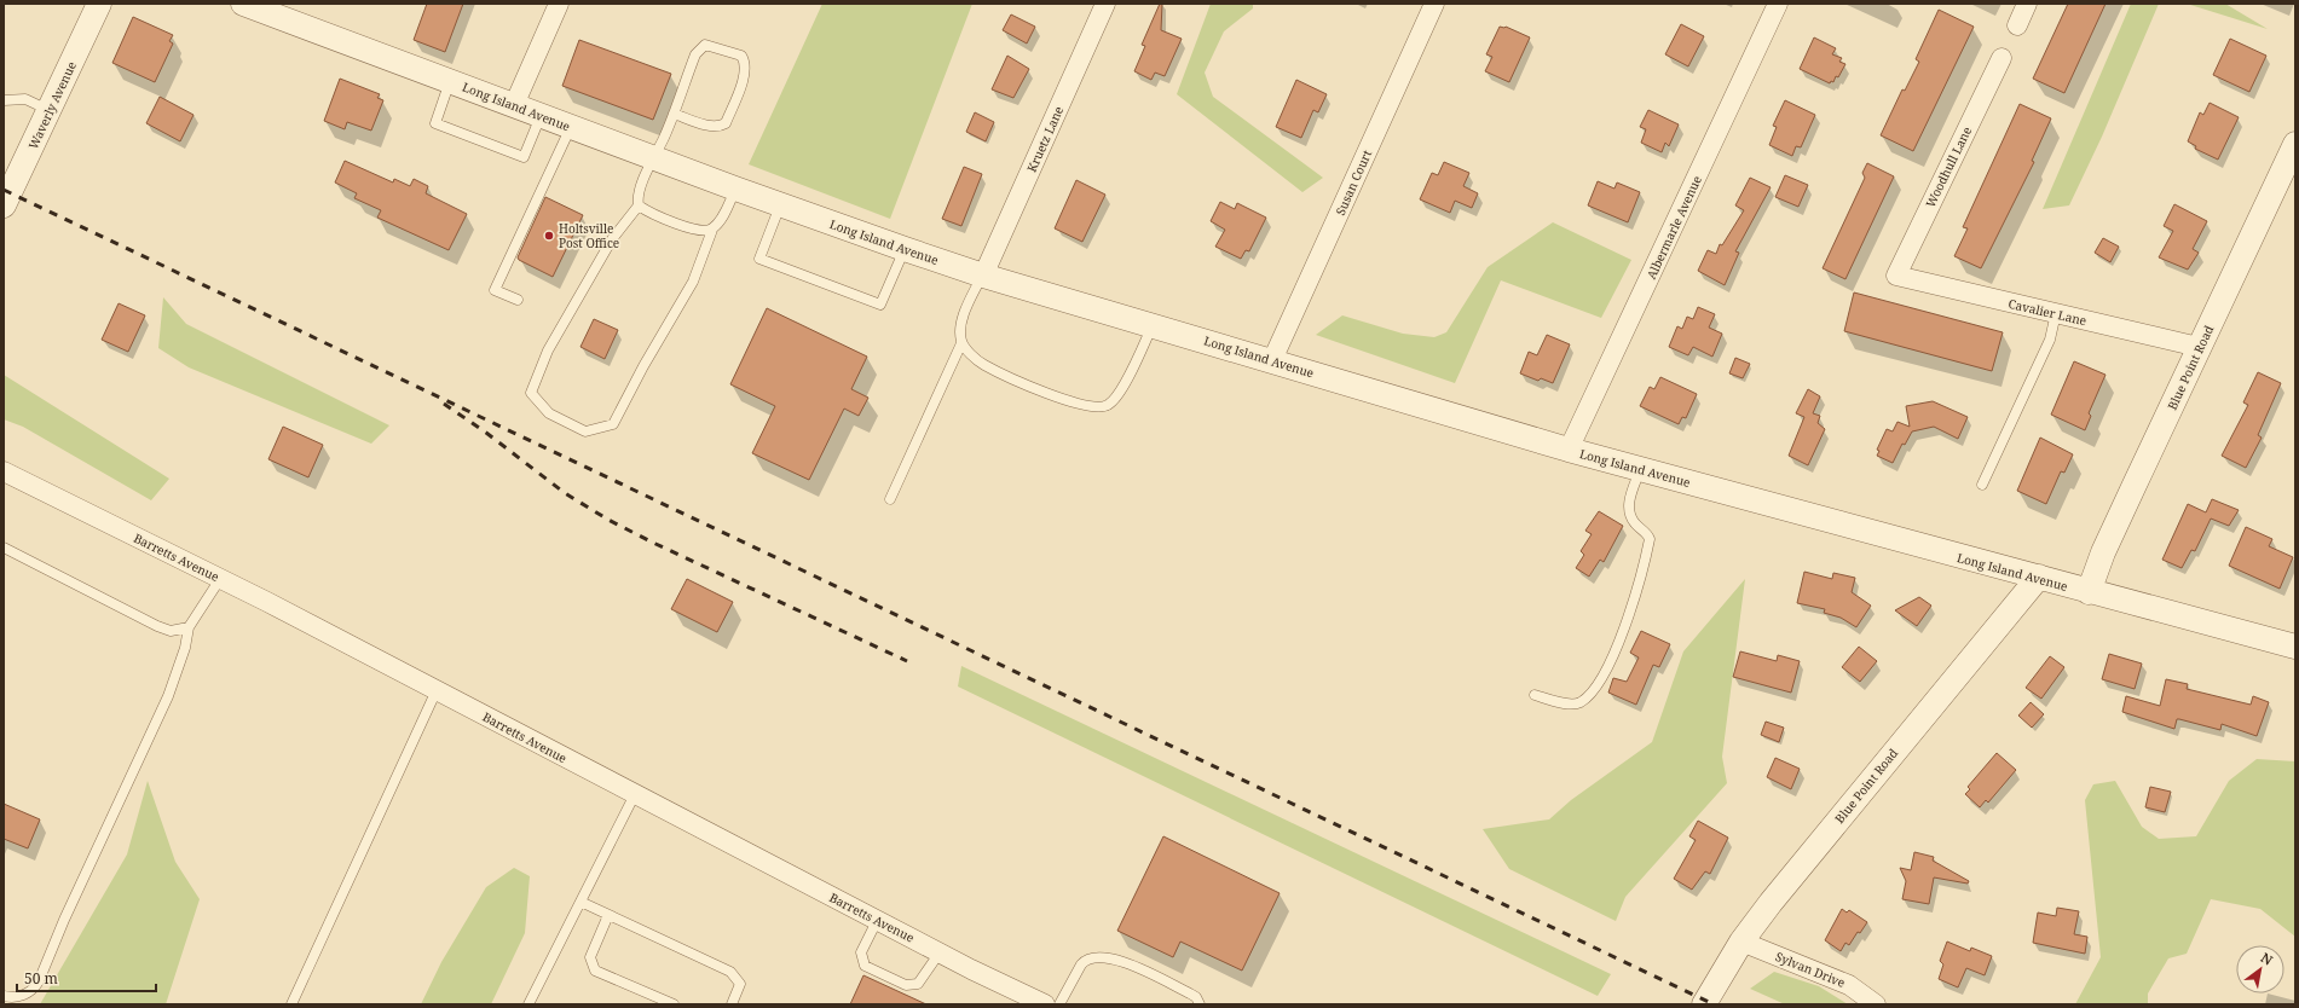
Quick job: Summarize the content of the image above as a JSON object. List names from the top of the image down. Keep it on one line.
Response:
{"streets":{"street":["Waverly Avenue","Long Island Avenue","Kruetz Lane","Woodhull Lane","Susan Court","Albermarle Avenue","Cavalier Lane","Blue Point Road","Barretts Avenue","Sylvan Drive"]},"crossings":[["Long Island Avenue","Kruetz Lane"],["Long Island Avenue","Susan Court"],["Long Island Avenue","Albermarle Avenue"],["Long Island Avenue","Blue Point Road"],["Woodhull Lane","Cavalier Lane"],["Cavalier Lane","Blue Point Road"],["Blue Point Road","Sylvan Drive"]],"places":["Holtsville Post Office"],"scale_bar":"50 m","north":"top right"}
